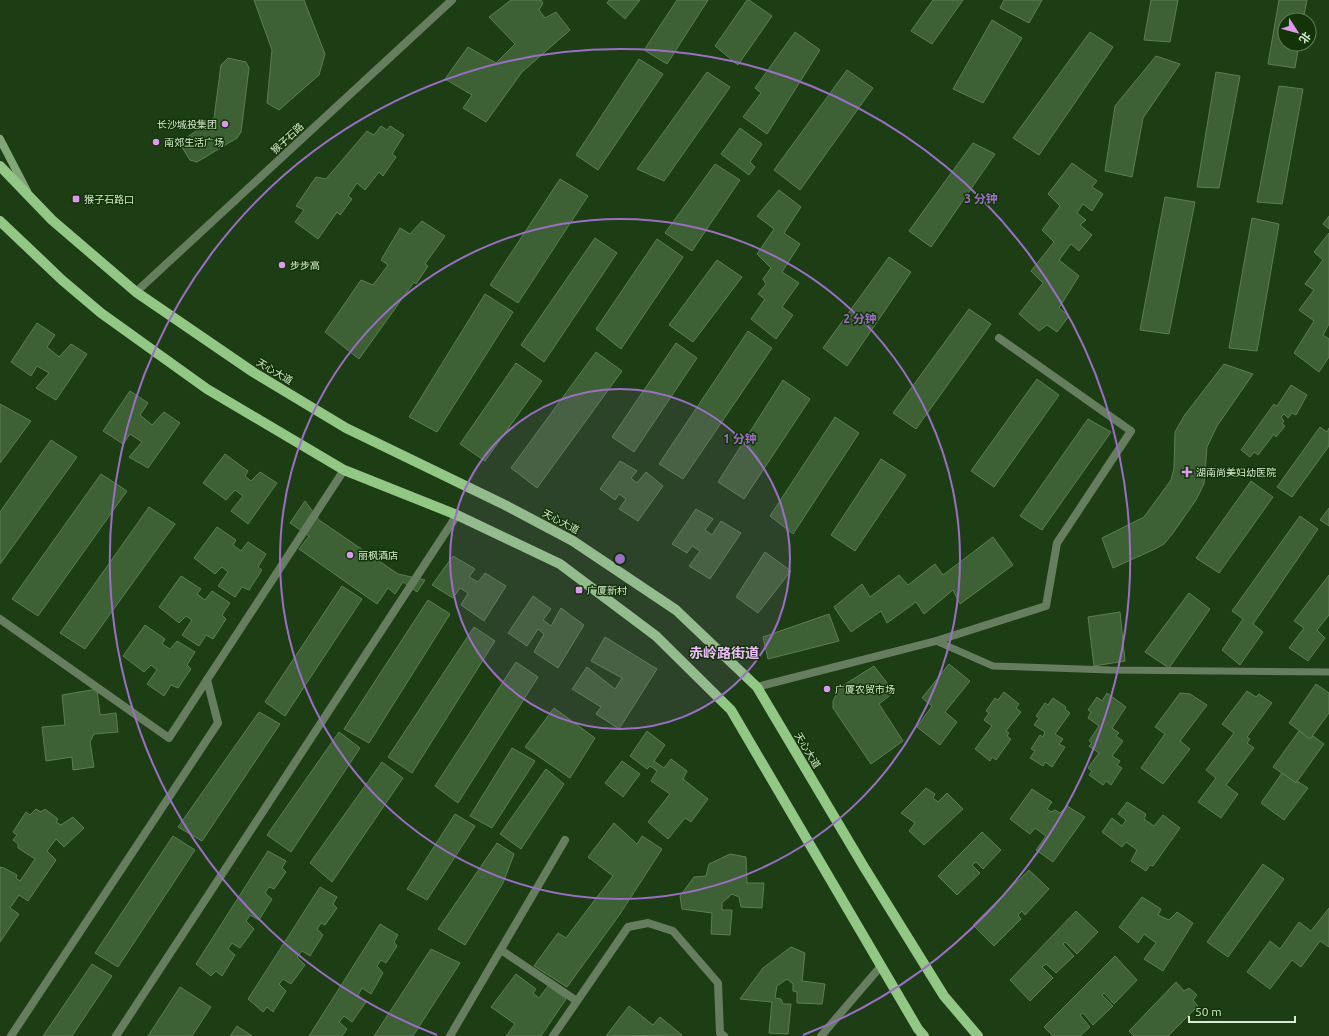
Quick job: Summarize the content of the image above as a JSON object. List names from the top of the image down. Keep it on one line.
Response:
{"streets":{"main road":["天心大道"],"street":["猴子石路"]},"crossings":[["猴子石路","天心大道"]],"districts":["赤岭路街道"],"places":{"other":["长沙城投集团","南郊生活广场","步步高","丽枫酒店","广厦农贸市场"],"transit":["猴子石路口","广厦新村"],"health":["湖南尚美妇幼医院"]},"scale_bar":"50 m","north":"bottom right","rings":["3 分钟","2 分钟","1 分钟"]}
